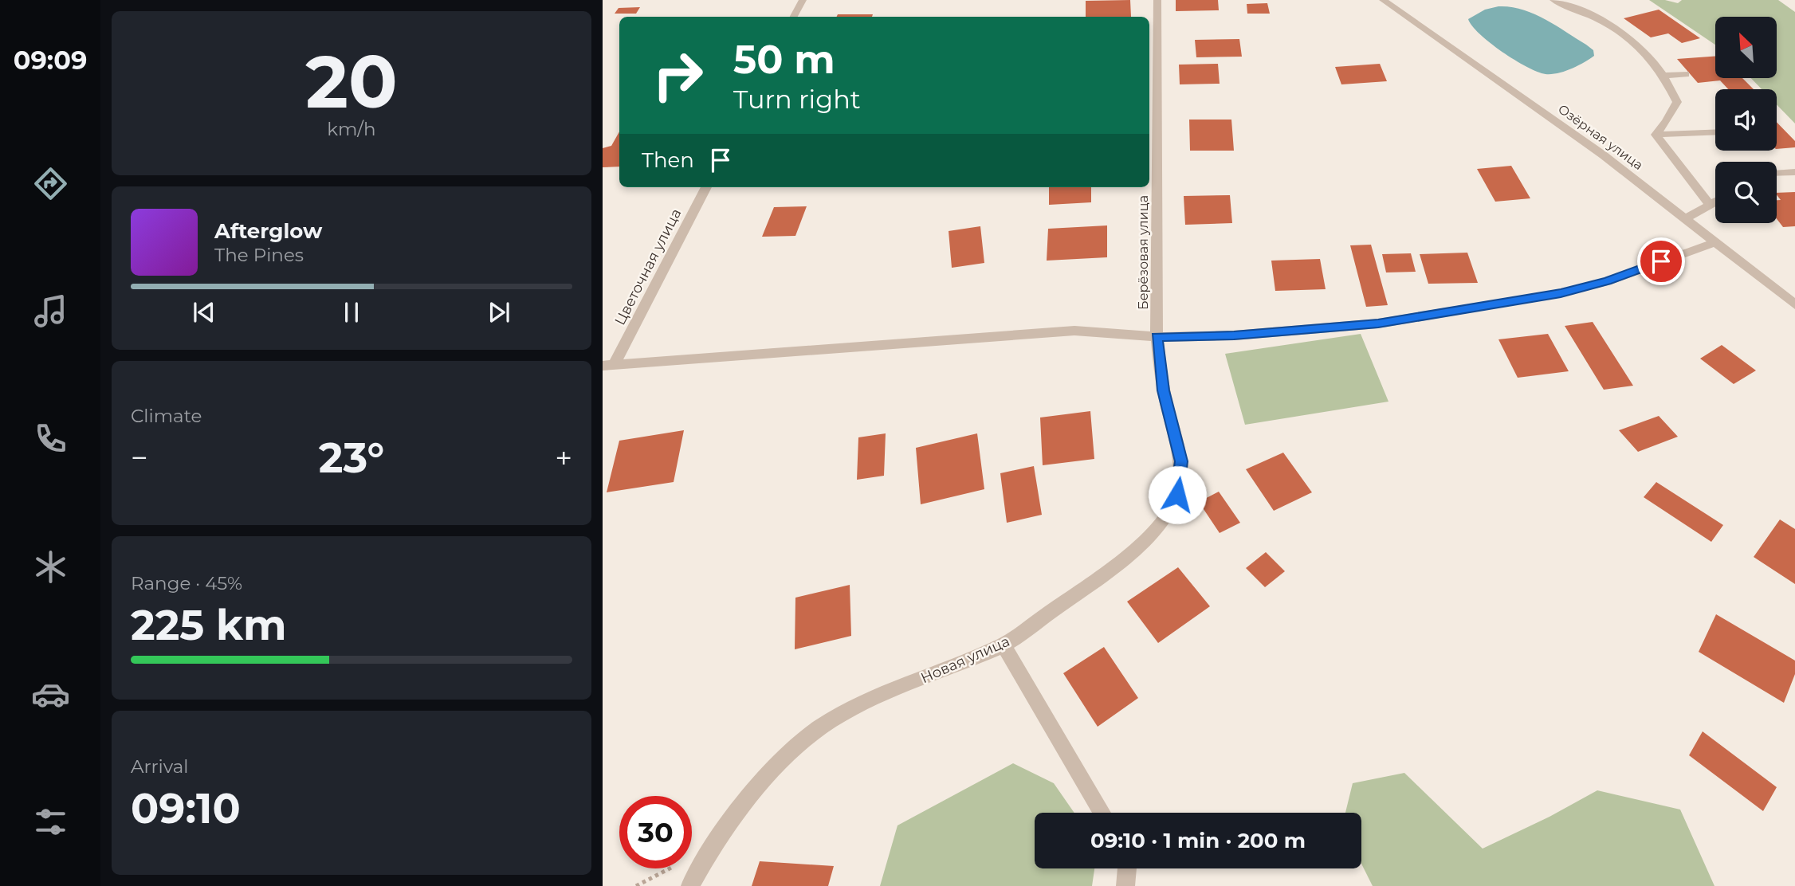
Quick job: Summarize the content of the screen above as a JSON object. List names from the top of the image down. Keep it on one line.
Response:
{"streets":{"street":["Озёрная улица","Берёзовая улица","Цветочная улица","Новая улица"]},"crossings":[["Берёзовая улица","Новая улица"]],"north":"top left","page":{"tabs":"09:09","tile":[["20","km/h"],"Climate",["Range · 45%","225 km"],["Arrival","09:10"]],"turn":["50 m","Turn right"],"then":"Then","song":["Afterglow","The Pines"],"heat":["−","23°","+"],"limit":"30","trip":"09:10 · 1 min · 200 m"}}
